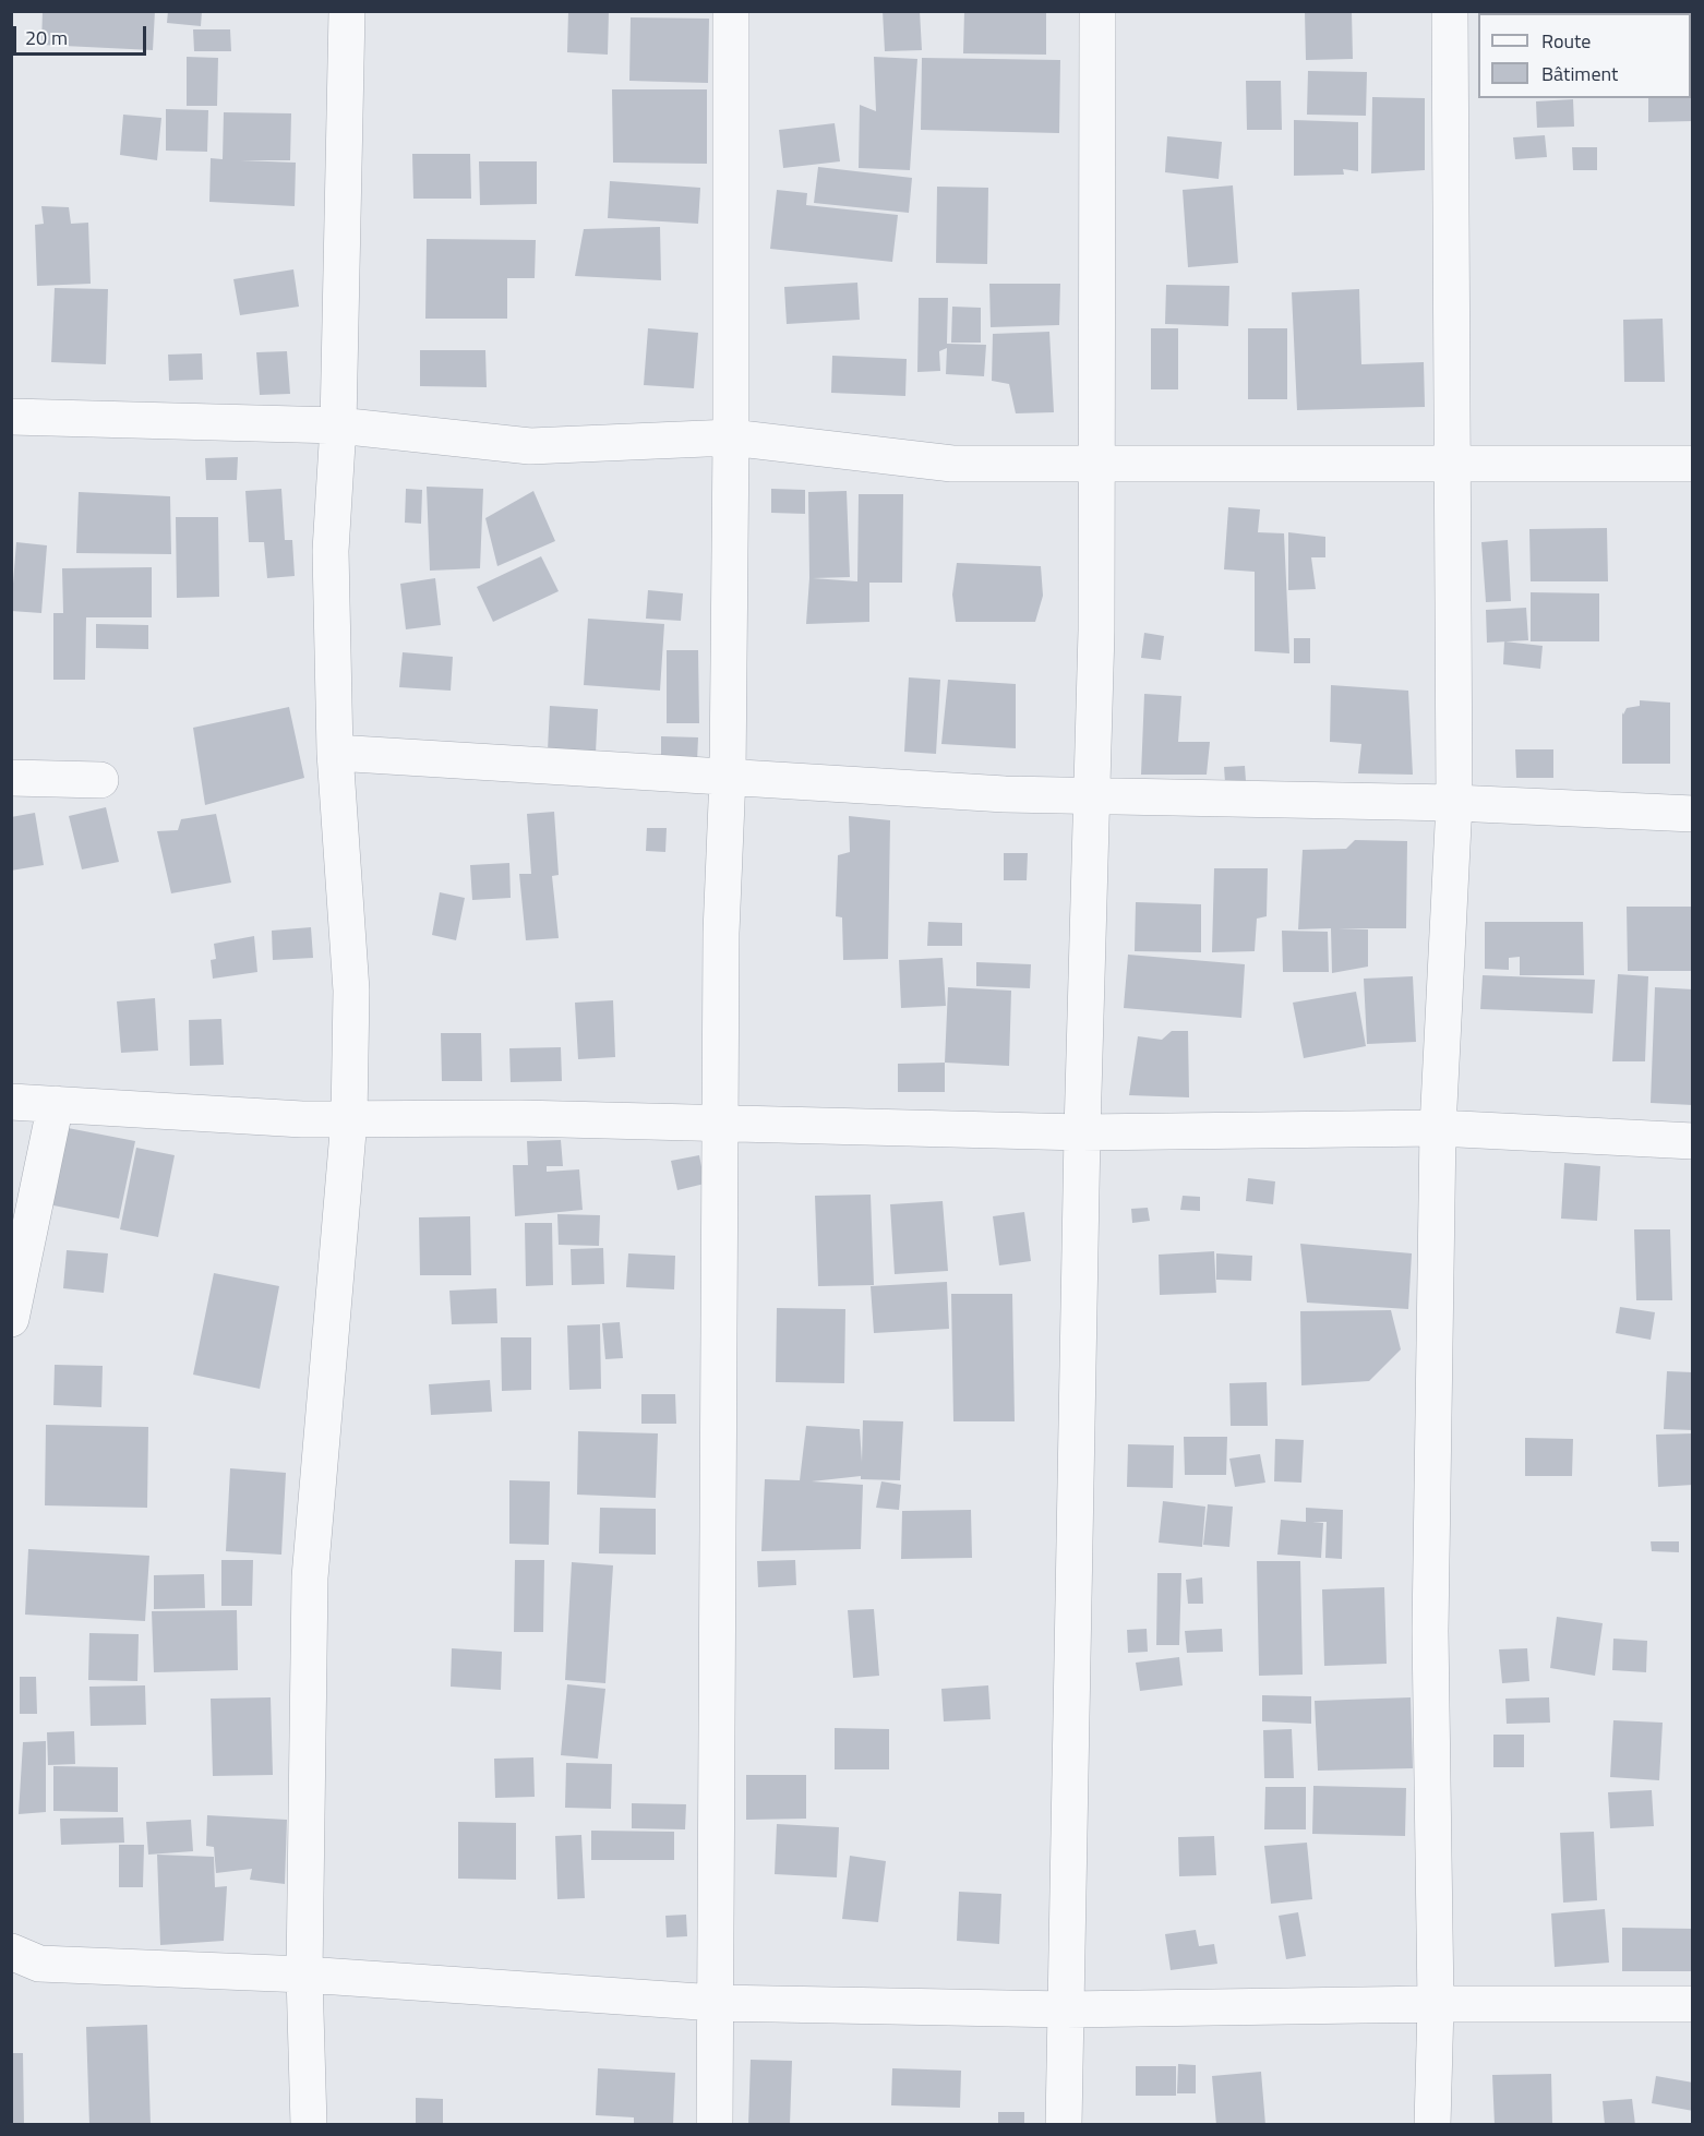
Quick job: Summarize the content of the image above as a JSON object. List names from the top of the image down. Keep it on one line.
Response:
{"legend":["Route","Bâtiment"],"scale_bar":"20 m"}
